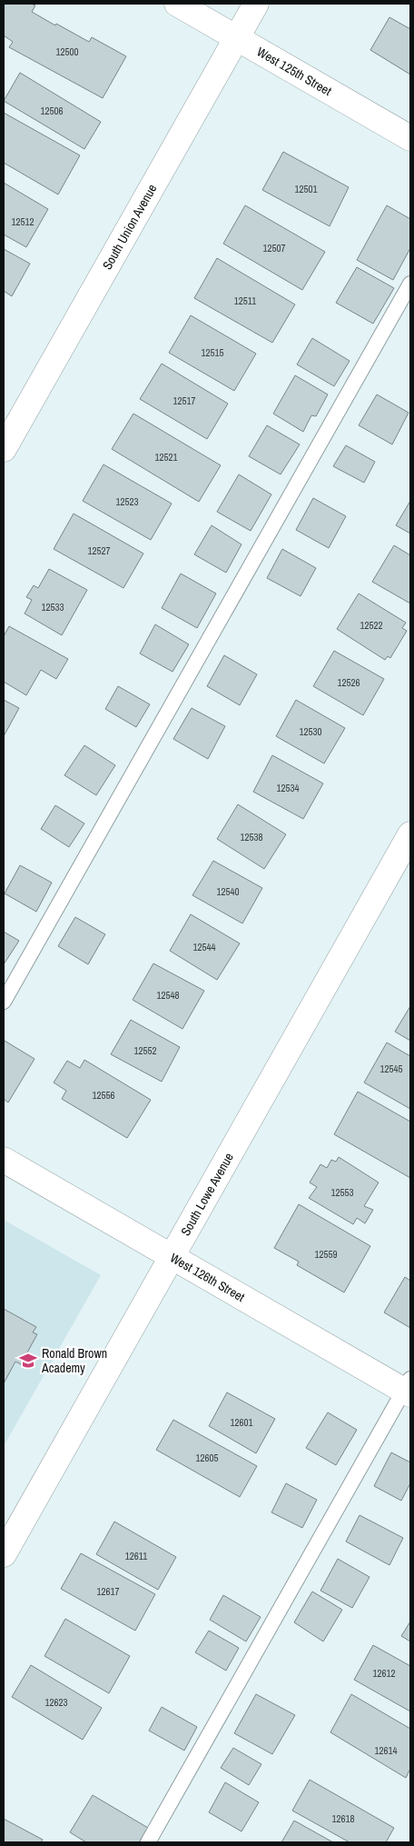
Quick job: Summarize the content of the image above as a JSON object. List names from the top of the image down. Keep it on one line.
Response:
{"streets":{"street":["West 125th Street","South Union Avenue","South Lowe Avenue","West 126th Street"]},"crossings":[["West 125th Street","South Union Avenue"],["South Lowe Avenue","West 126th Street"]],"places":{"school or university":["Ronald Brown Academy"]},"house_numbers":["12500","12506","12501","12512","12507","12511","12515","12517","12521","12523","12527","12533","12522","12526","12530","12534","12538","12540","12544","12548","12552","12545","12556","12553","12559","12601","12605","12611","12617","12612","12623","12614","12618"]}
